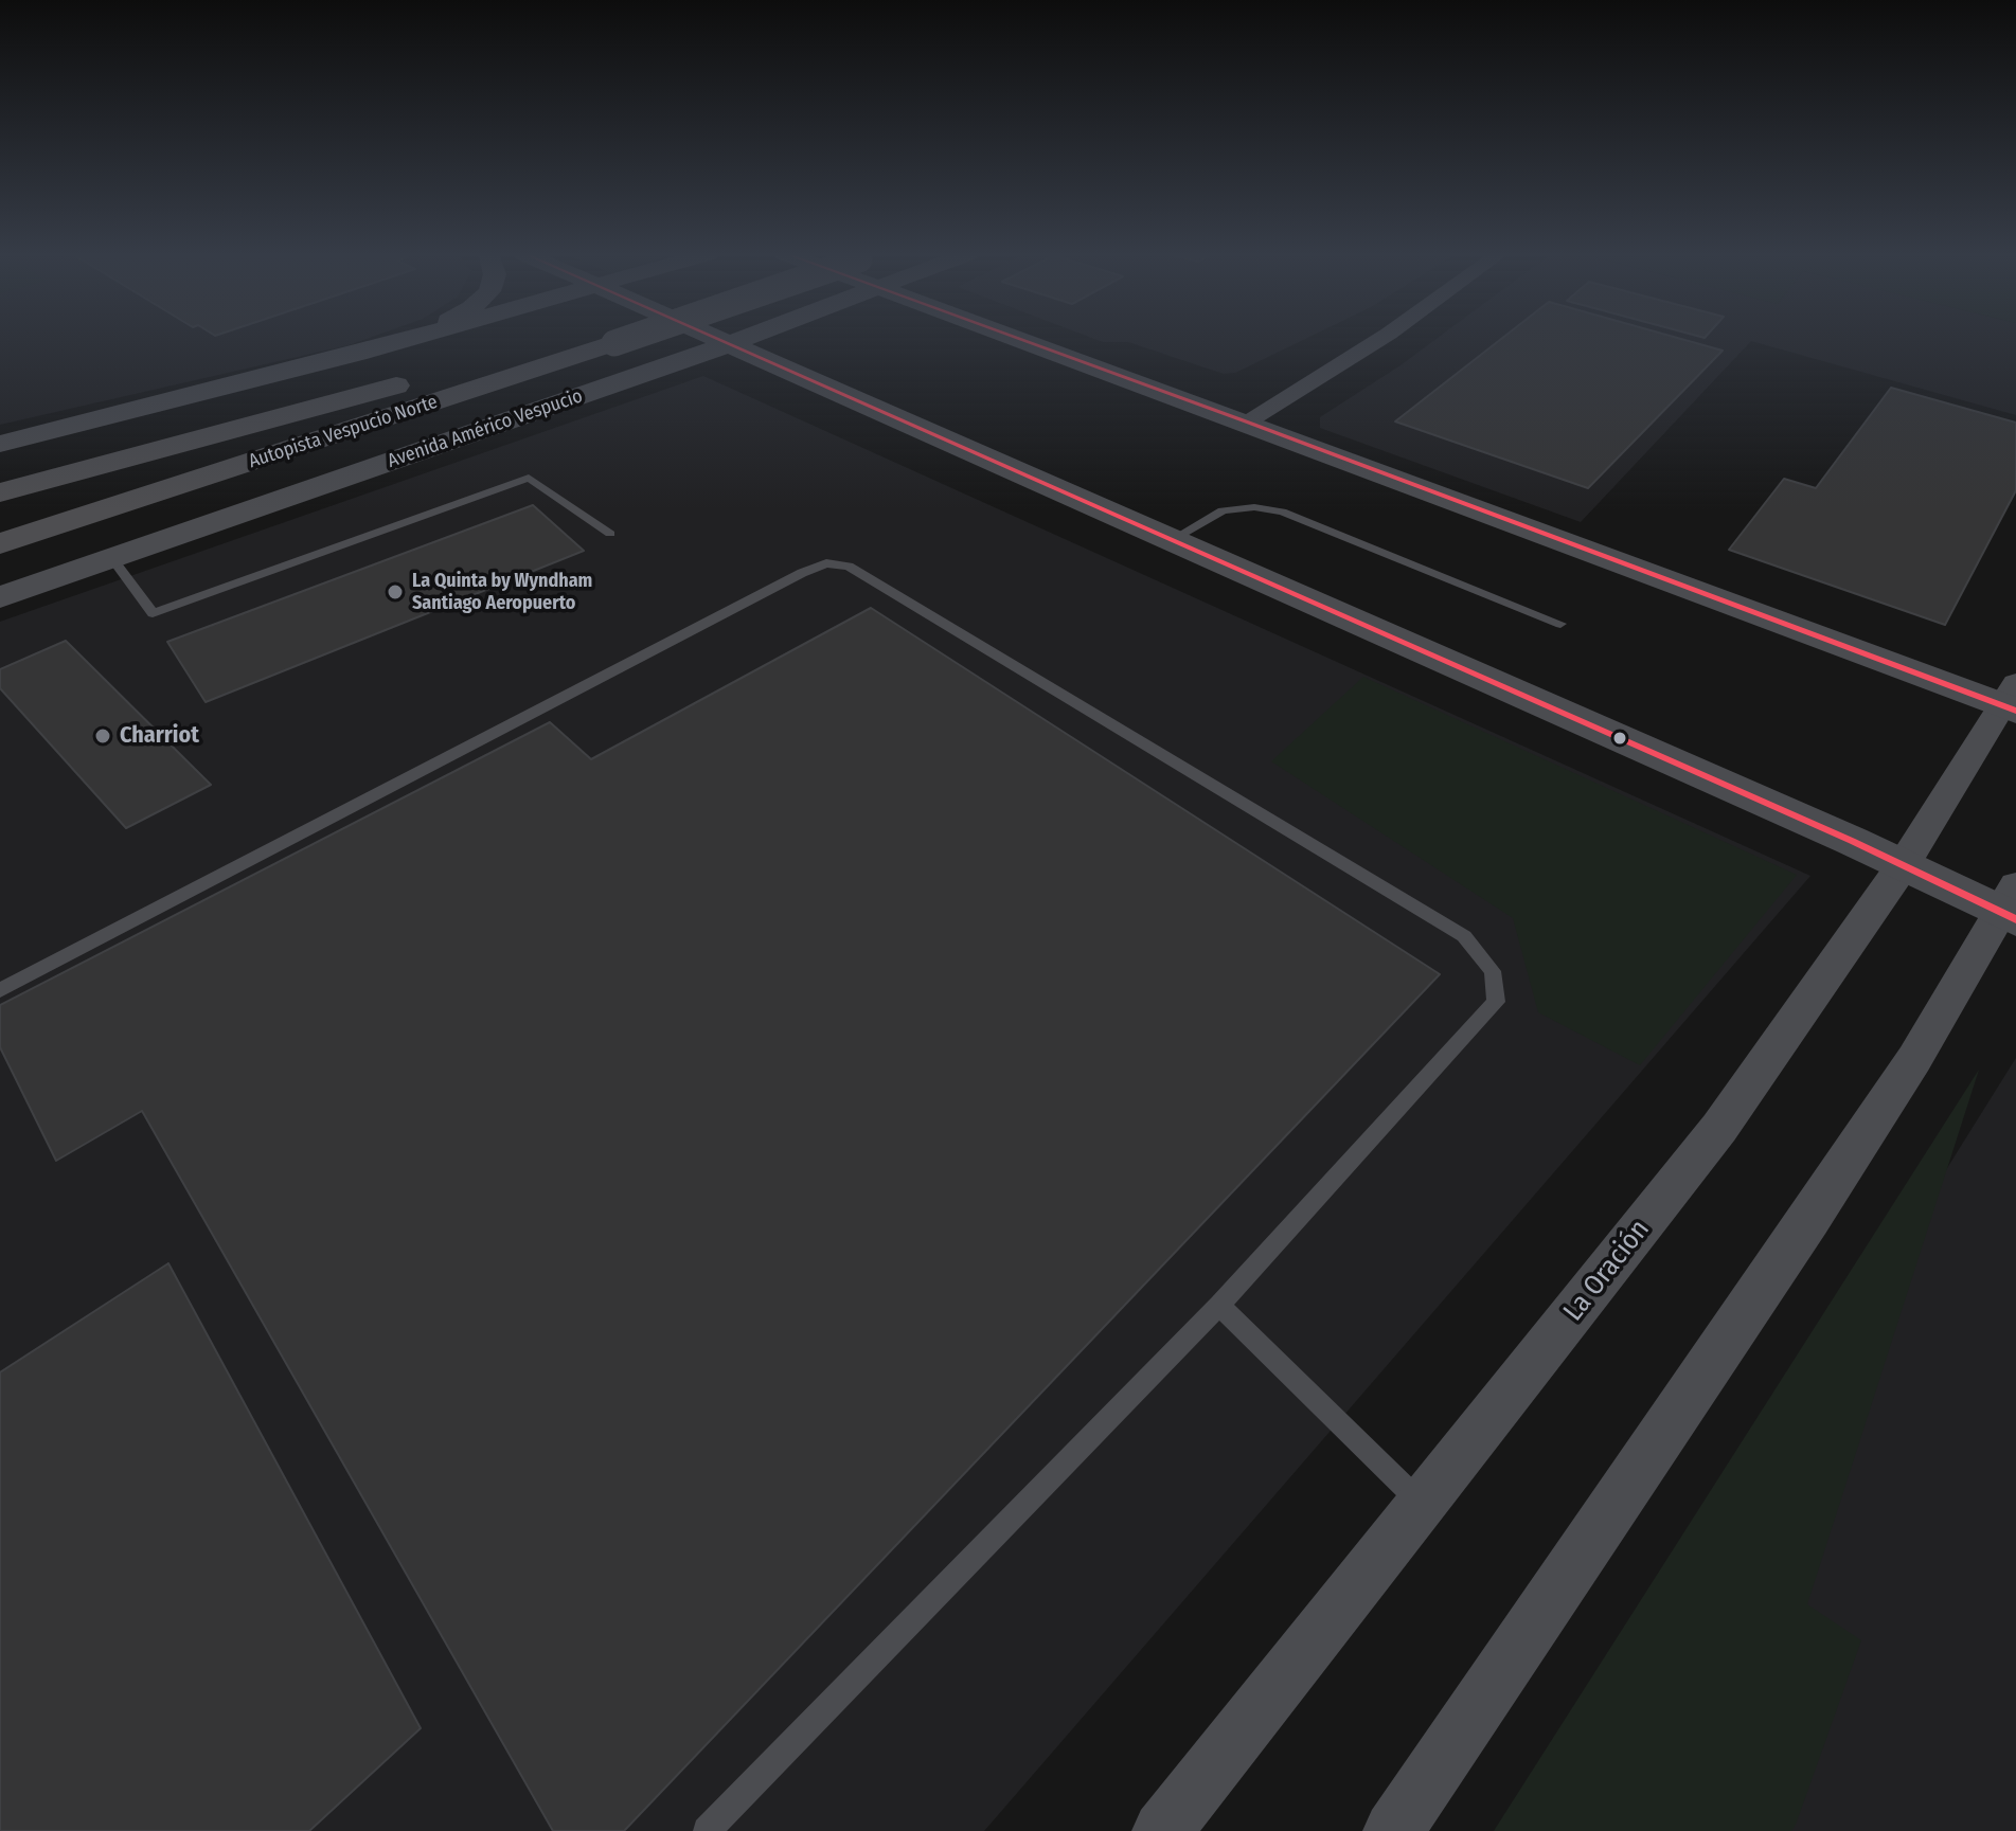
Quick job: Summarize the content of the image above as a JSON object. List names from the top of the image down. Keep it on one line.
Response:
{"streets":{"highway":["Autopista Vespucio Norte"],"street":["Avenida Américo Vespucio","La Oración"]},"places":["La Quinta by Wyndham Santiago Aeropuerto","Charriot"]}
